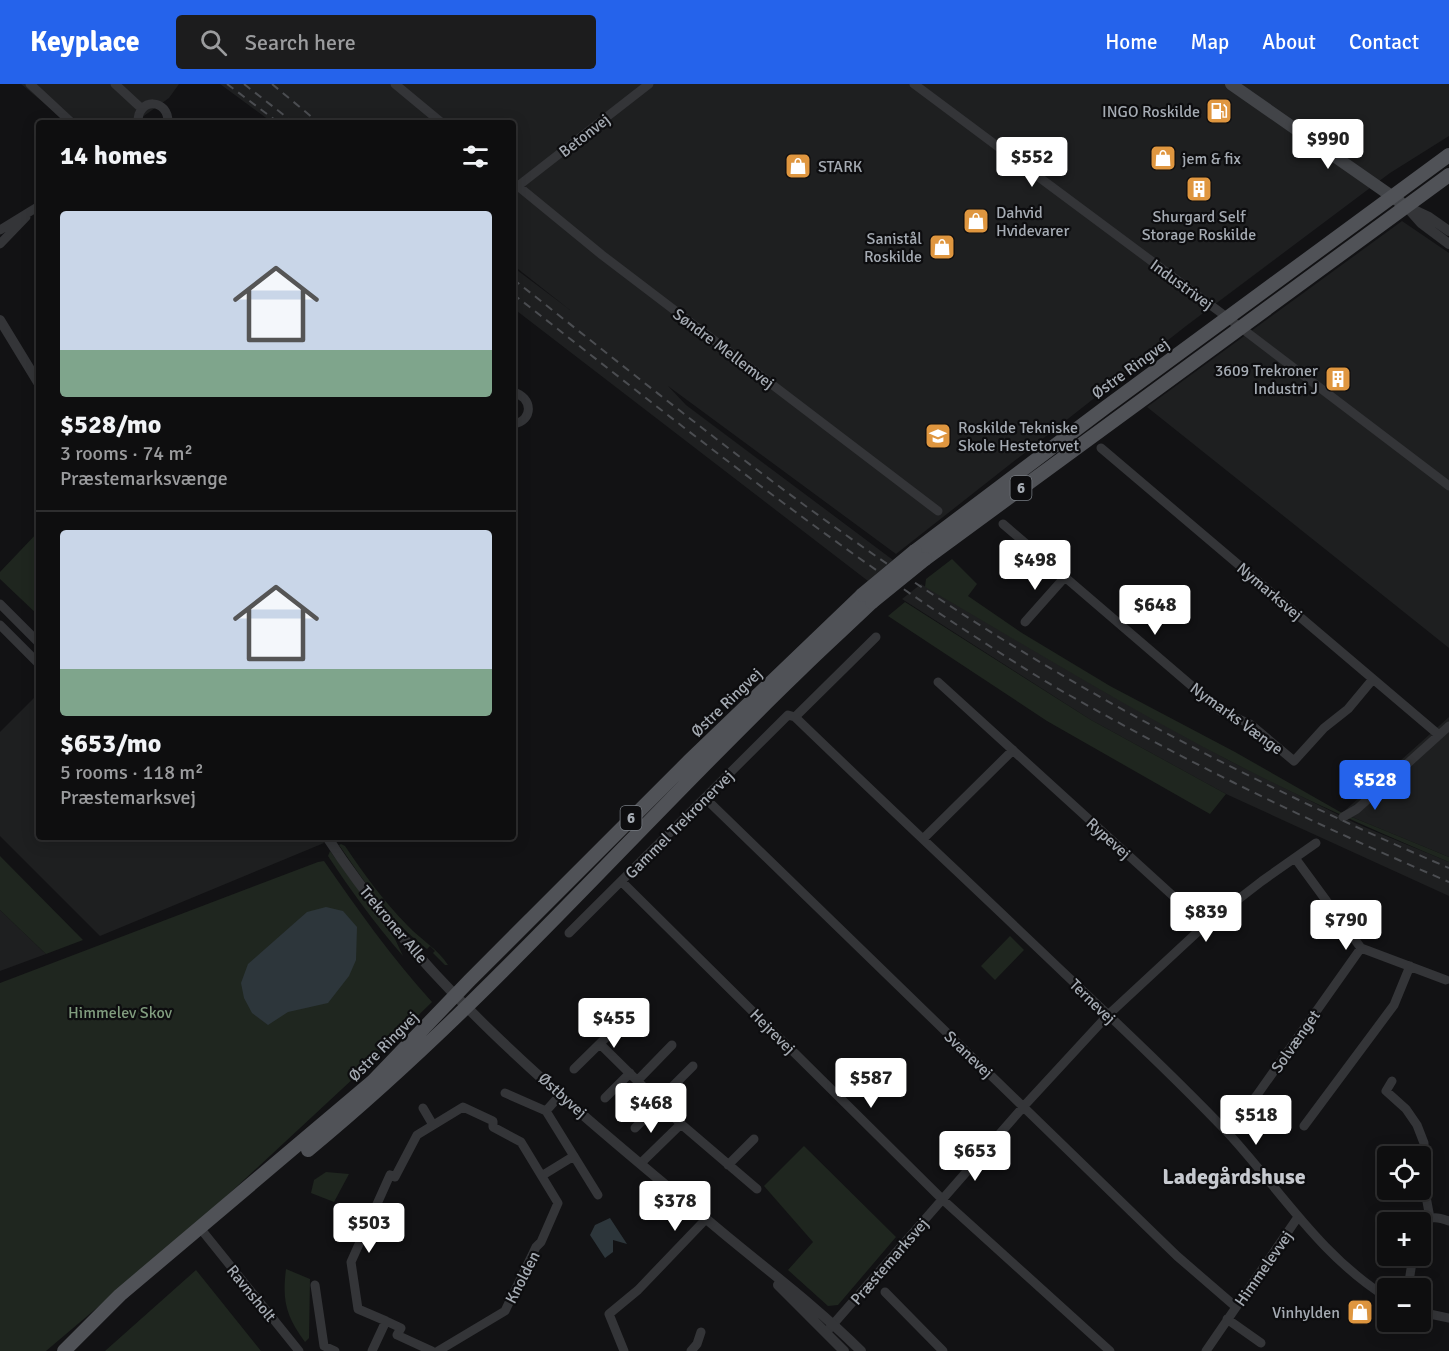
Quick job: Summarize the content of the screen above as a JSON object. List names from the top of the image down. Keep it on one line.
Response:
{"streets":{"main road":["Østre Ringvej","6"],"street":["Betonvej","Industrivej","Søndre Mellemvej","Nymarksvej","Nymarks Vænge","Gammel Trekronervej","Rypevej","Trekroner Alle","Ternevej","Hejrevej","Solvænget","Svanevej","Østbyvej","Præstemarksvej","Himmelevvej","Knolden","Ravnsholt"]},"crossings":[["Industrivej","Østre Ringvej"],["Østre Ringvej","Trekroner Alle"],["Østre Ringvej","Østbyvej"],["Østre Ringvej","Ravnsholt"],["Nymarksvej","Nymarks Vænge"],["Gammel Trekronervej","Ternevej"],["Gammel Trekronervej","Hejrevej"],["Gammel Trekronervej","Svanevej"],["Rypevej","Præstemarksvej"],["Trekroner Alle","Østbyvej"],["Ternevej","Solvænget"],["Ternevej","Præstemarksvej"],["Ternevej","Himmelevvej"],["Hejrevej","Præstemarksvej"],["Svanevej","Præstemarksvej"],["Svanevej","Himmelevvej"],["Østbyvej","Præstemarksvej"]],"districts":["Ladegårdshuse"],"parks":["Himmelev Skov"],"places":{"fuel station":["INGO Roskilde"],"shop":["jem & fix","STARK","Dahvid Hvidevarer","Sanistål Roskilde","Vinhylden"],"building":["Shurgard Self Storage Roskilde","3609 Trekroner Industri J"],"school or university":["Roskilde Tekniske Skole Hestetorvet"]},"page":{"header":"Keyplace","search":"Search here","nav":["Home","Map","About","Contact"],"price":["$990","$552","$498","$648","$528","$839","$790","$455","$587","$468","$518","$653","$378","$503"],"heading":"14 homes","list":[{"name":"$528/mo","note":"3 rooms · 74 m² · Præstemarksvænge"},{"name":"$653/mo","note":"5 rooms · 118 m² · Præstemarksvej"}],"map_buttons":["+","−"]}}
